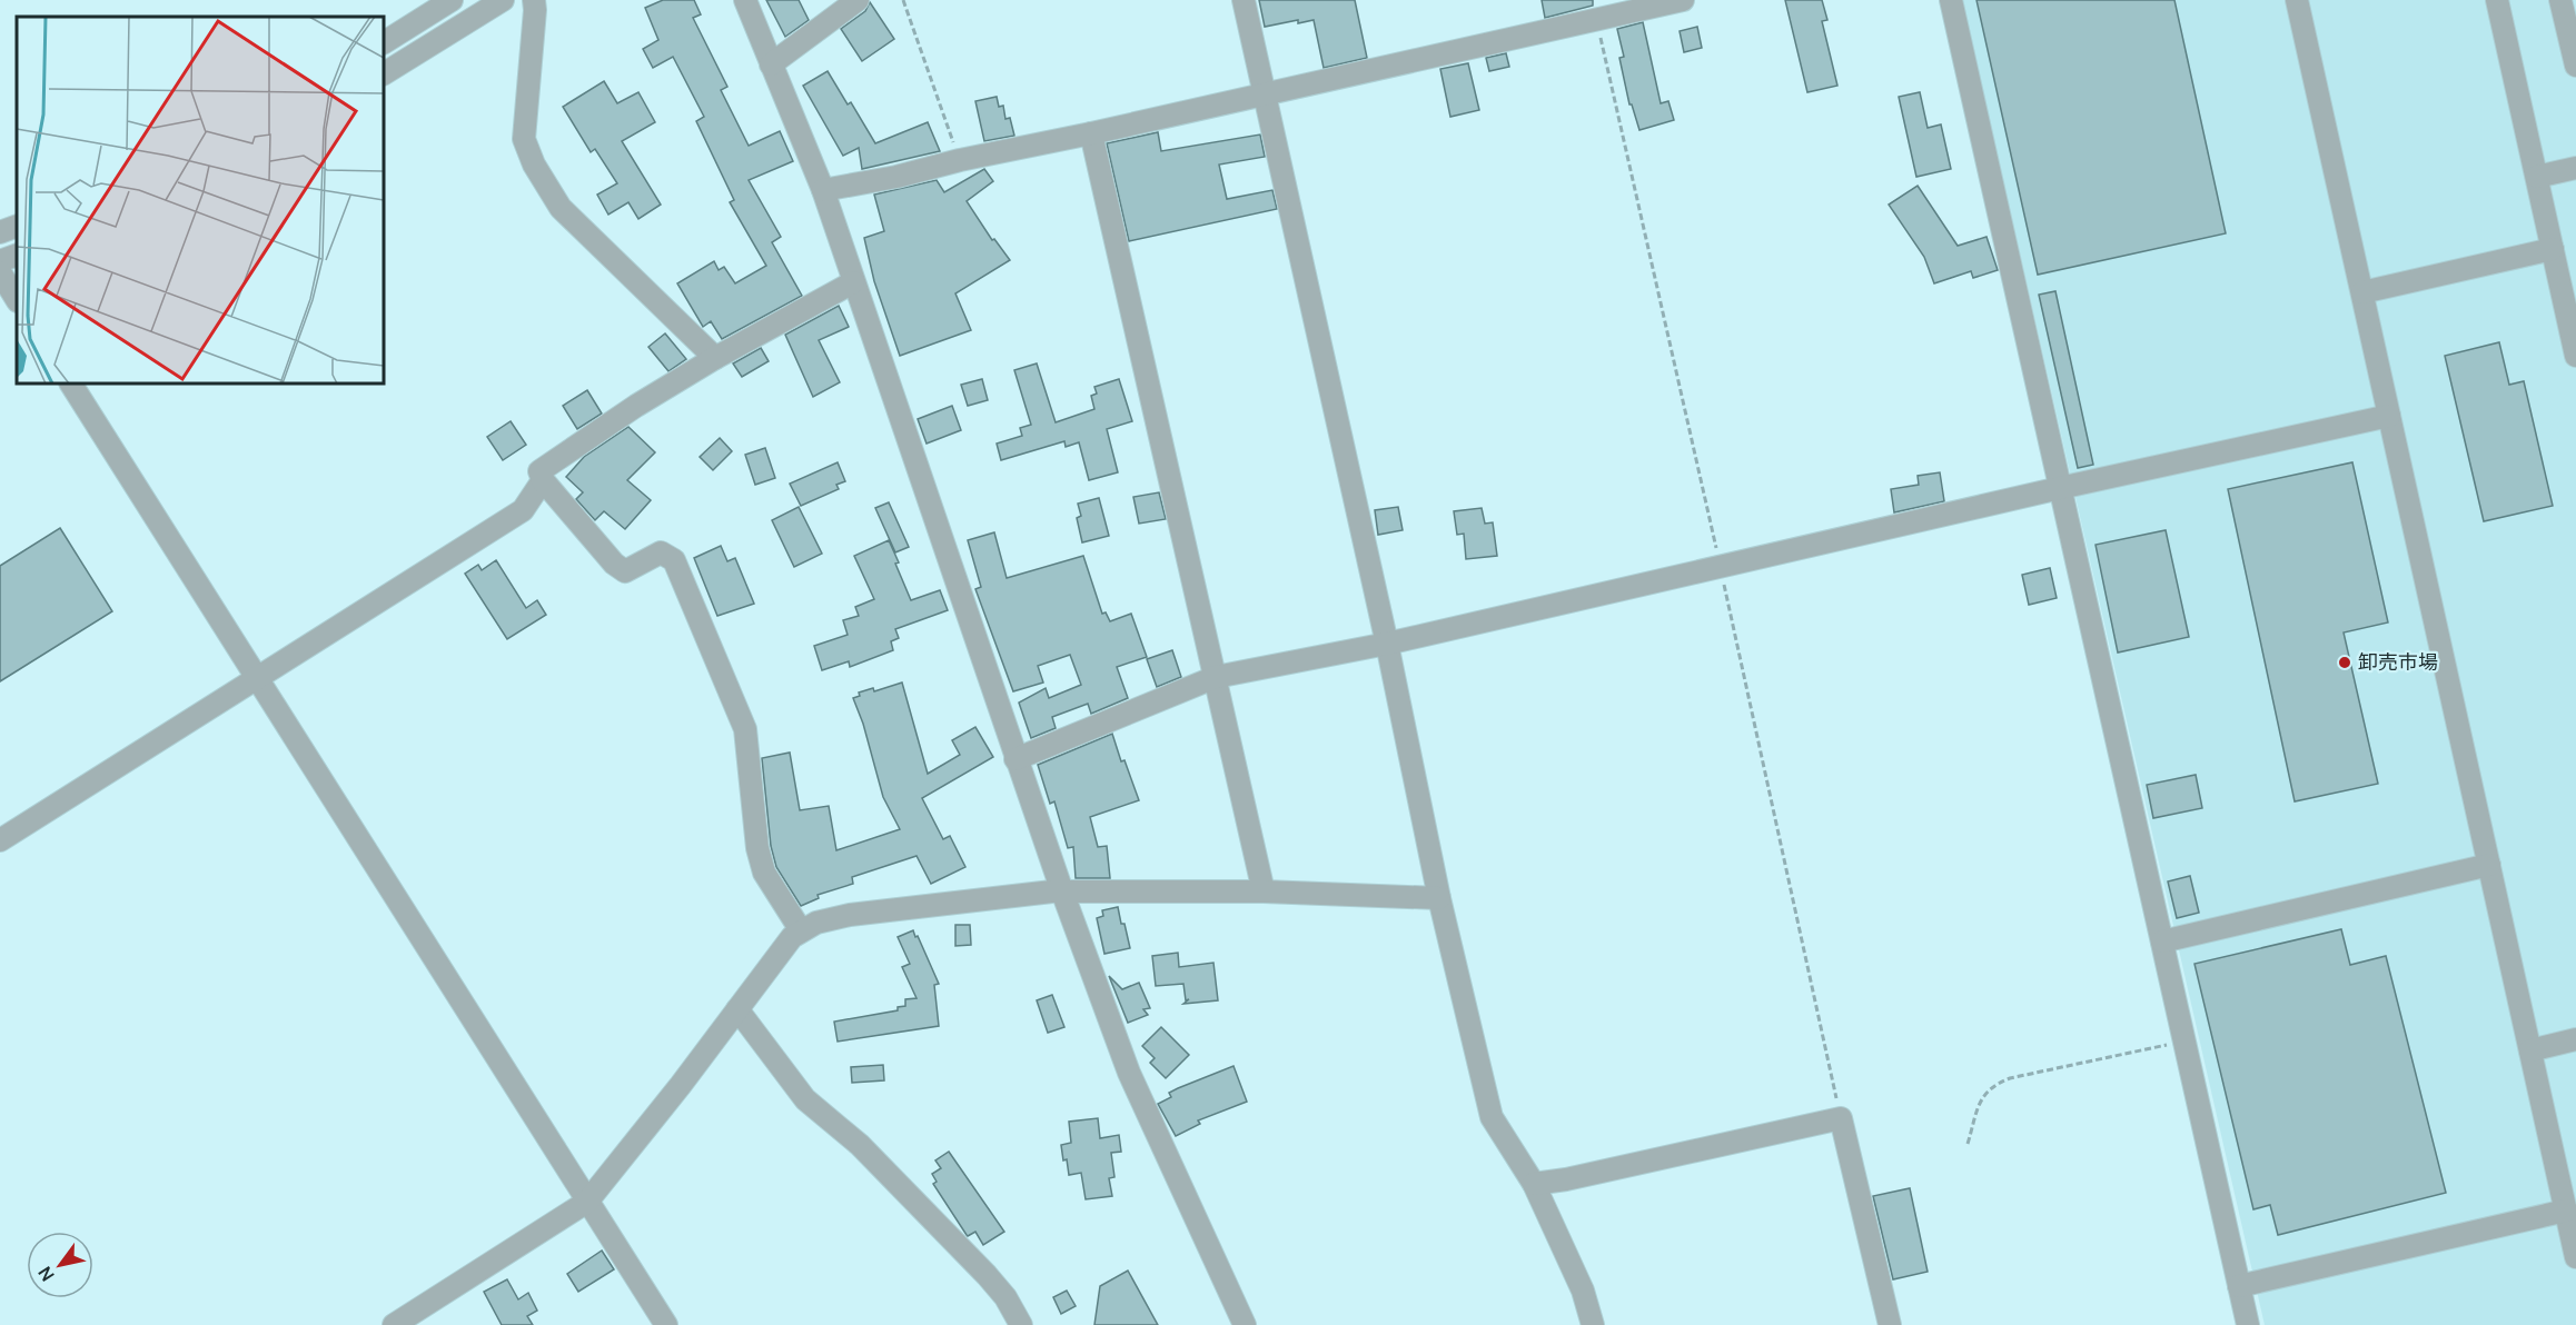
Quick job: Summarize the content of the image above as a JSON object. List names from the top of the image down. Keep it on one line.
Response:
{"places":["卸売市場"],"north":"bottom left"}
